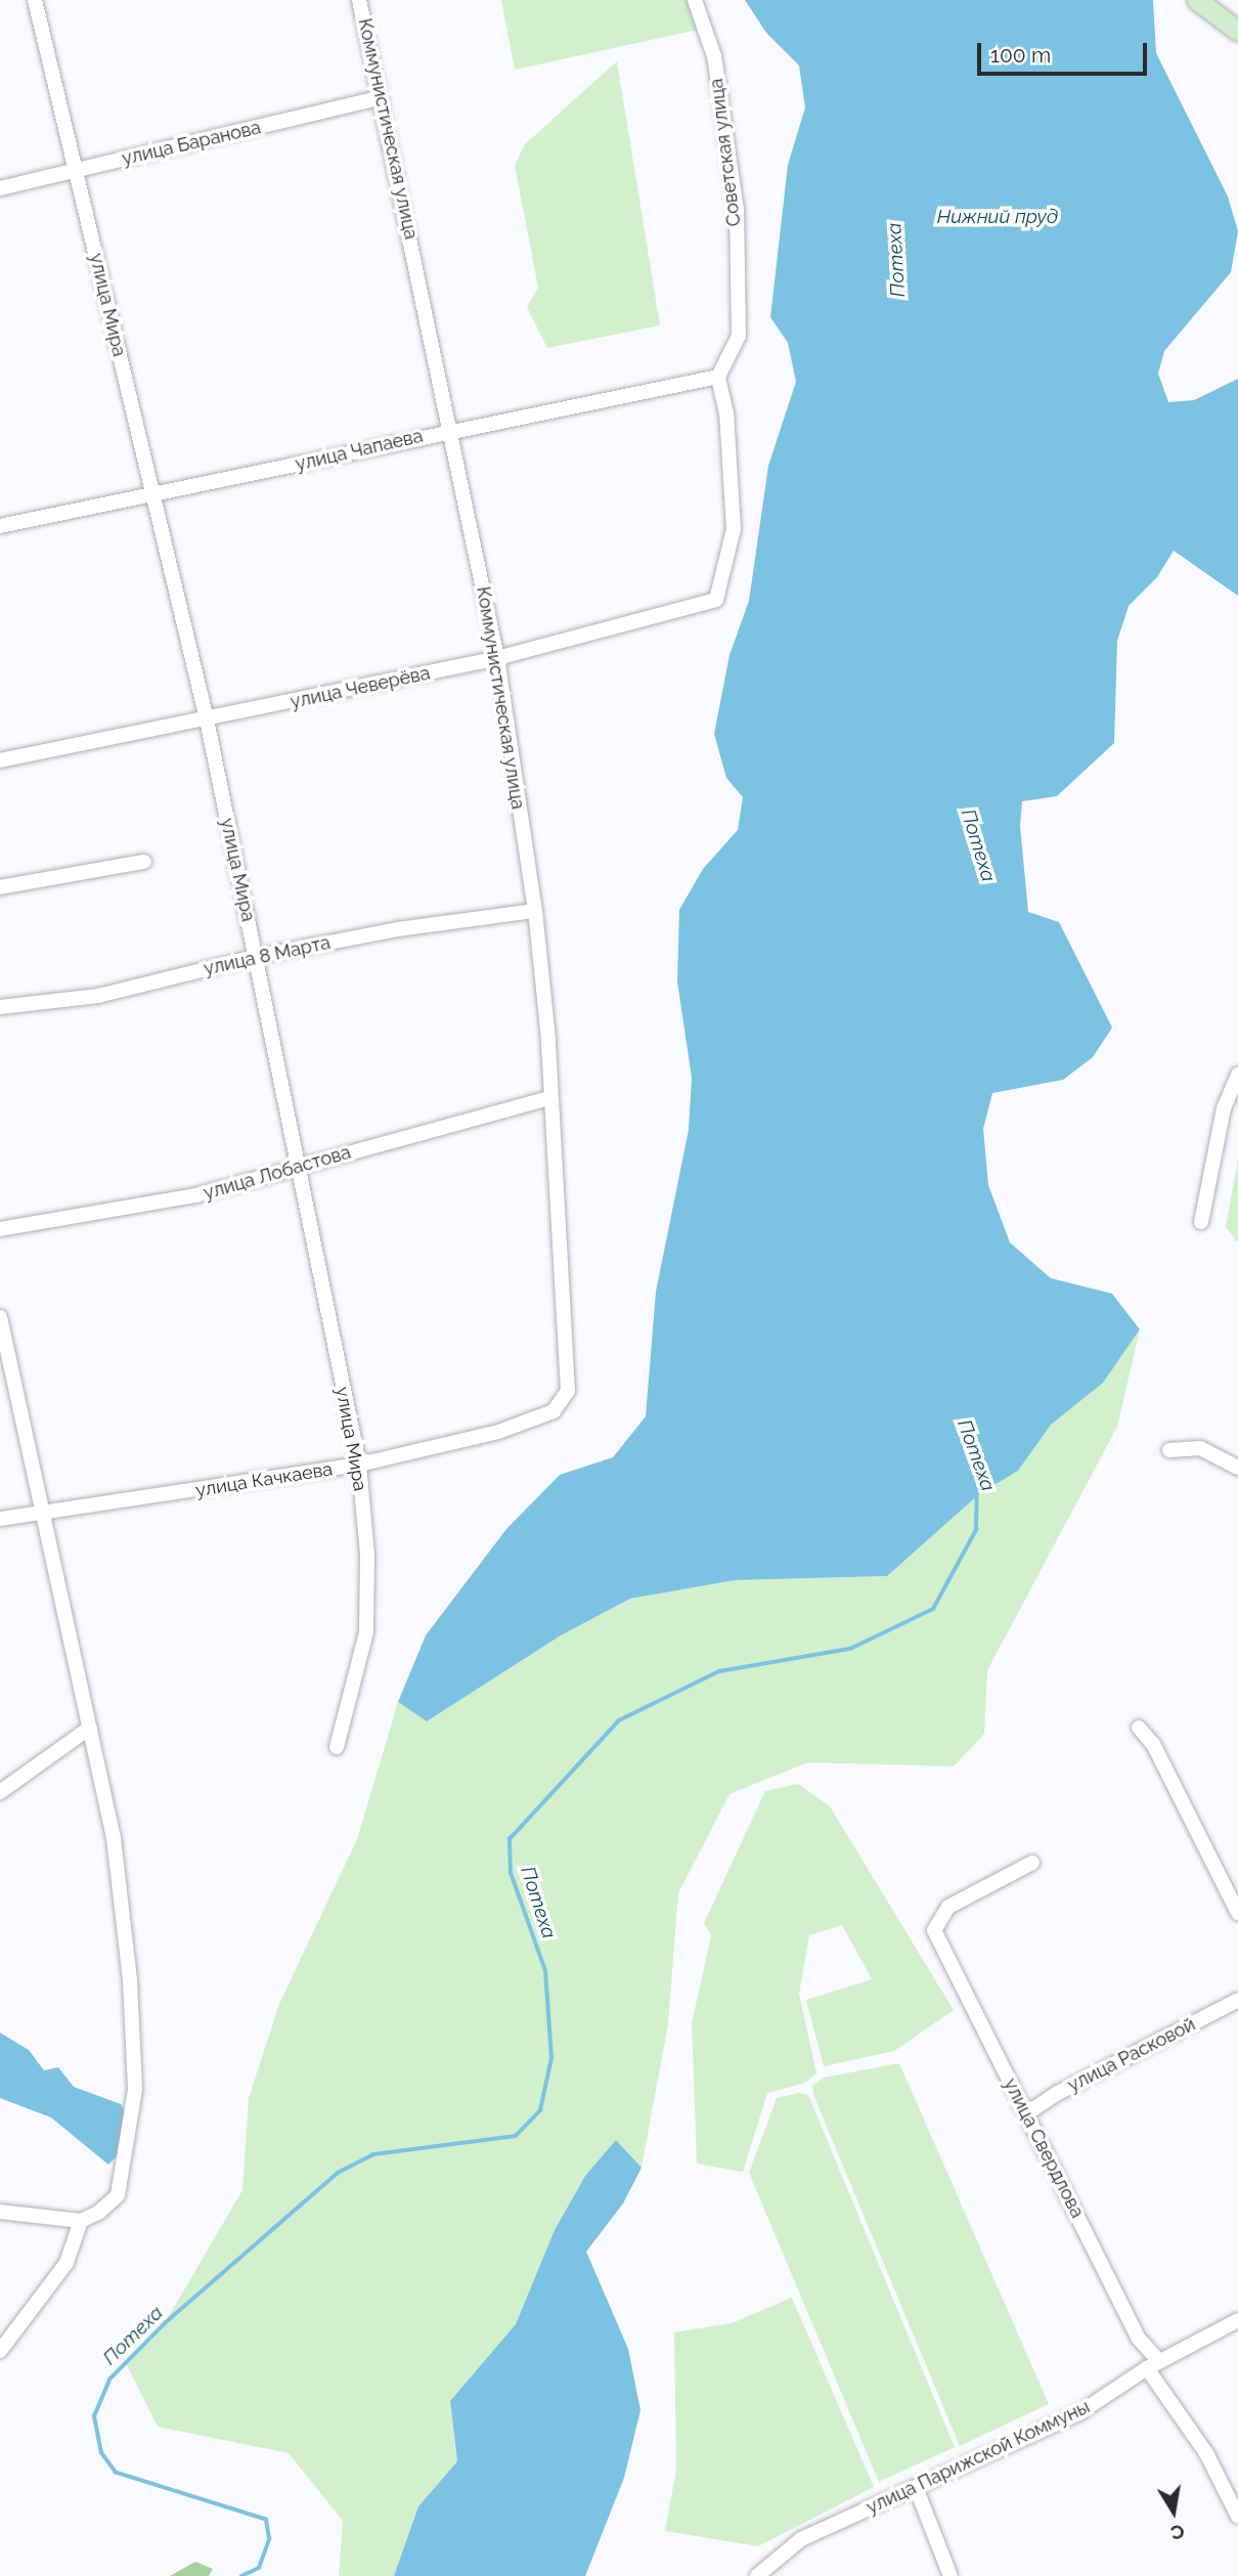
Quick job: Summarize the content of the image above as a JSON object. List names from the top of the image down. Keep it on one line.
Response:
{"streets":{"street":["Коммунистическая улица","улица Баранова","Советская улица","улица Мира","улица Чапаева","улица Чеверёва","улица 8 Марта","улица Лобастова","улица Качкаева","улица Расковой","улица Свердлова","улица Парижской Коммуны"]},"crossings":[["Коммунистическая улица","улица Баранова"],["Коммунистическая улица","улица Чапаева"],["Коммунистическая улица","улица Чеверёва"],["Коммунистическая улица","улица 8 Марта"],["Коммунистическая улица","улица Лобастова"],["Коммунистическая улица","улица Качкаева"],["улица Баранова","улица Мира"],["Советская улица","улица Чапаева"],["Советская улица","улица Чеверёва"],["улица Мира","улица Чапаева"],["улица Мира","улица Чеверёва"],["улица Мира","улица 8 Марта"],["улица Мира","улица Лобастова"],["улица Мира","улица Качкаева"],["улица Чапаева","улица Чеверёва"],["улица Расковой","улица Свердлова"],["улица Свердлова","улица Парижской Коммуны"]],"water":["Нижний пруд","Потеха"],"scale_bar":"100 m","north":"bottom"}
